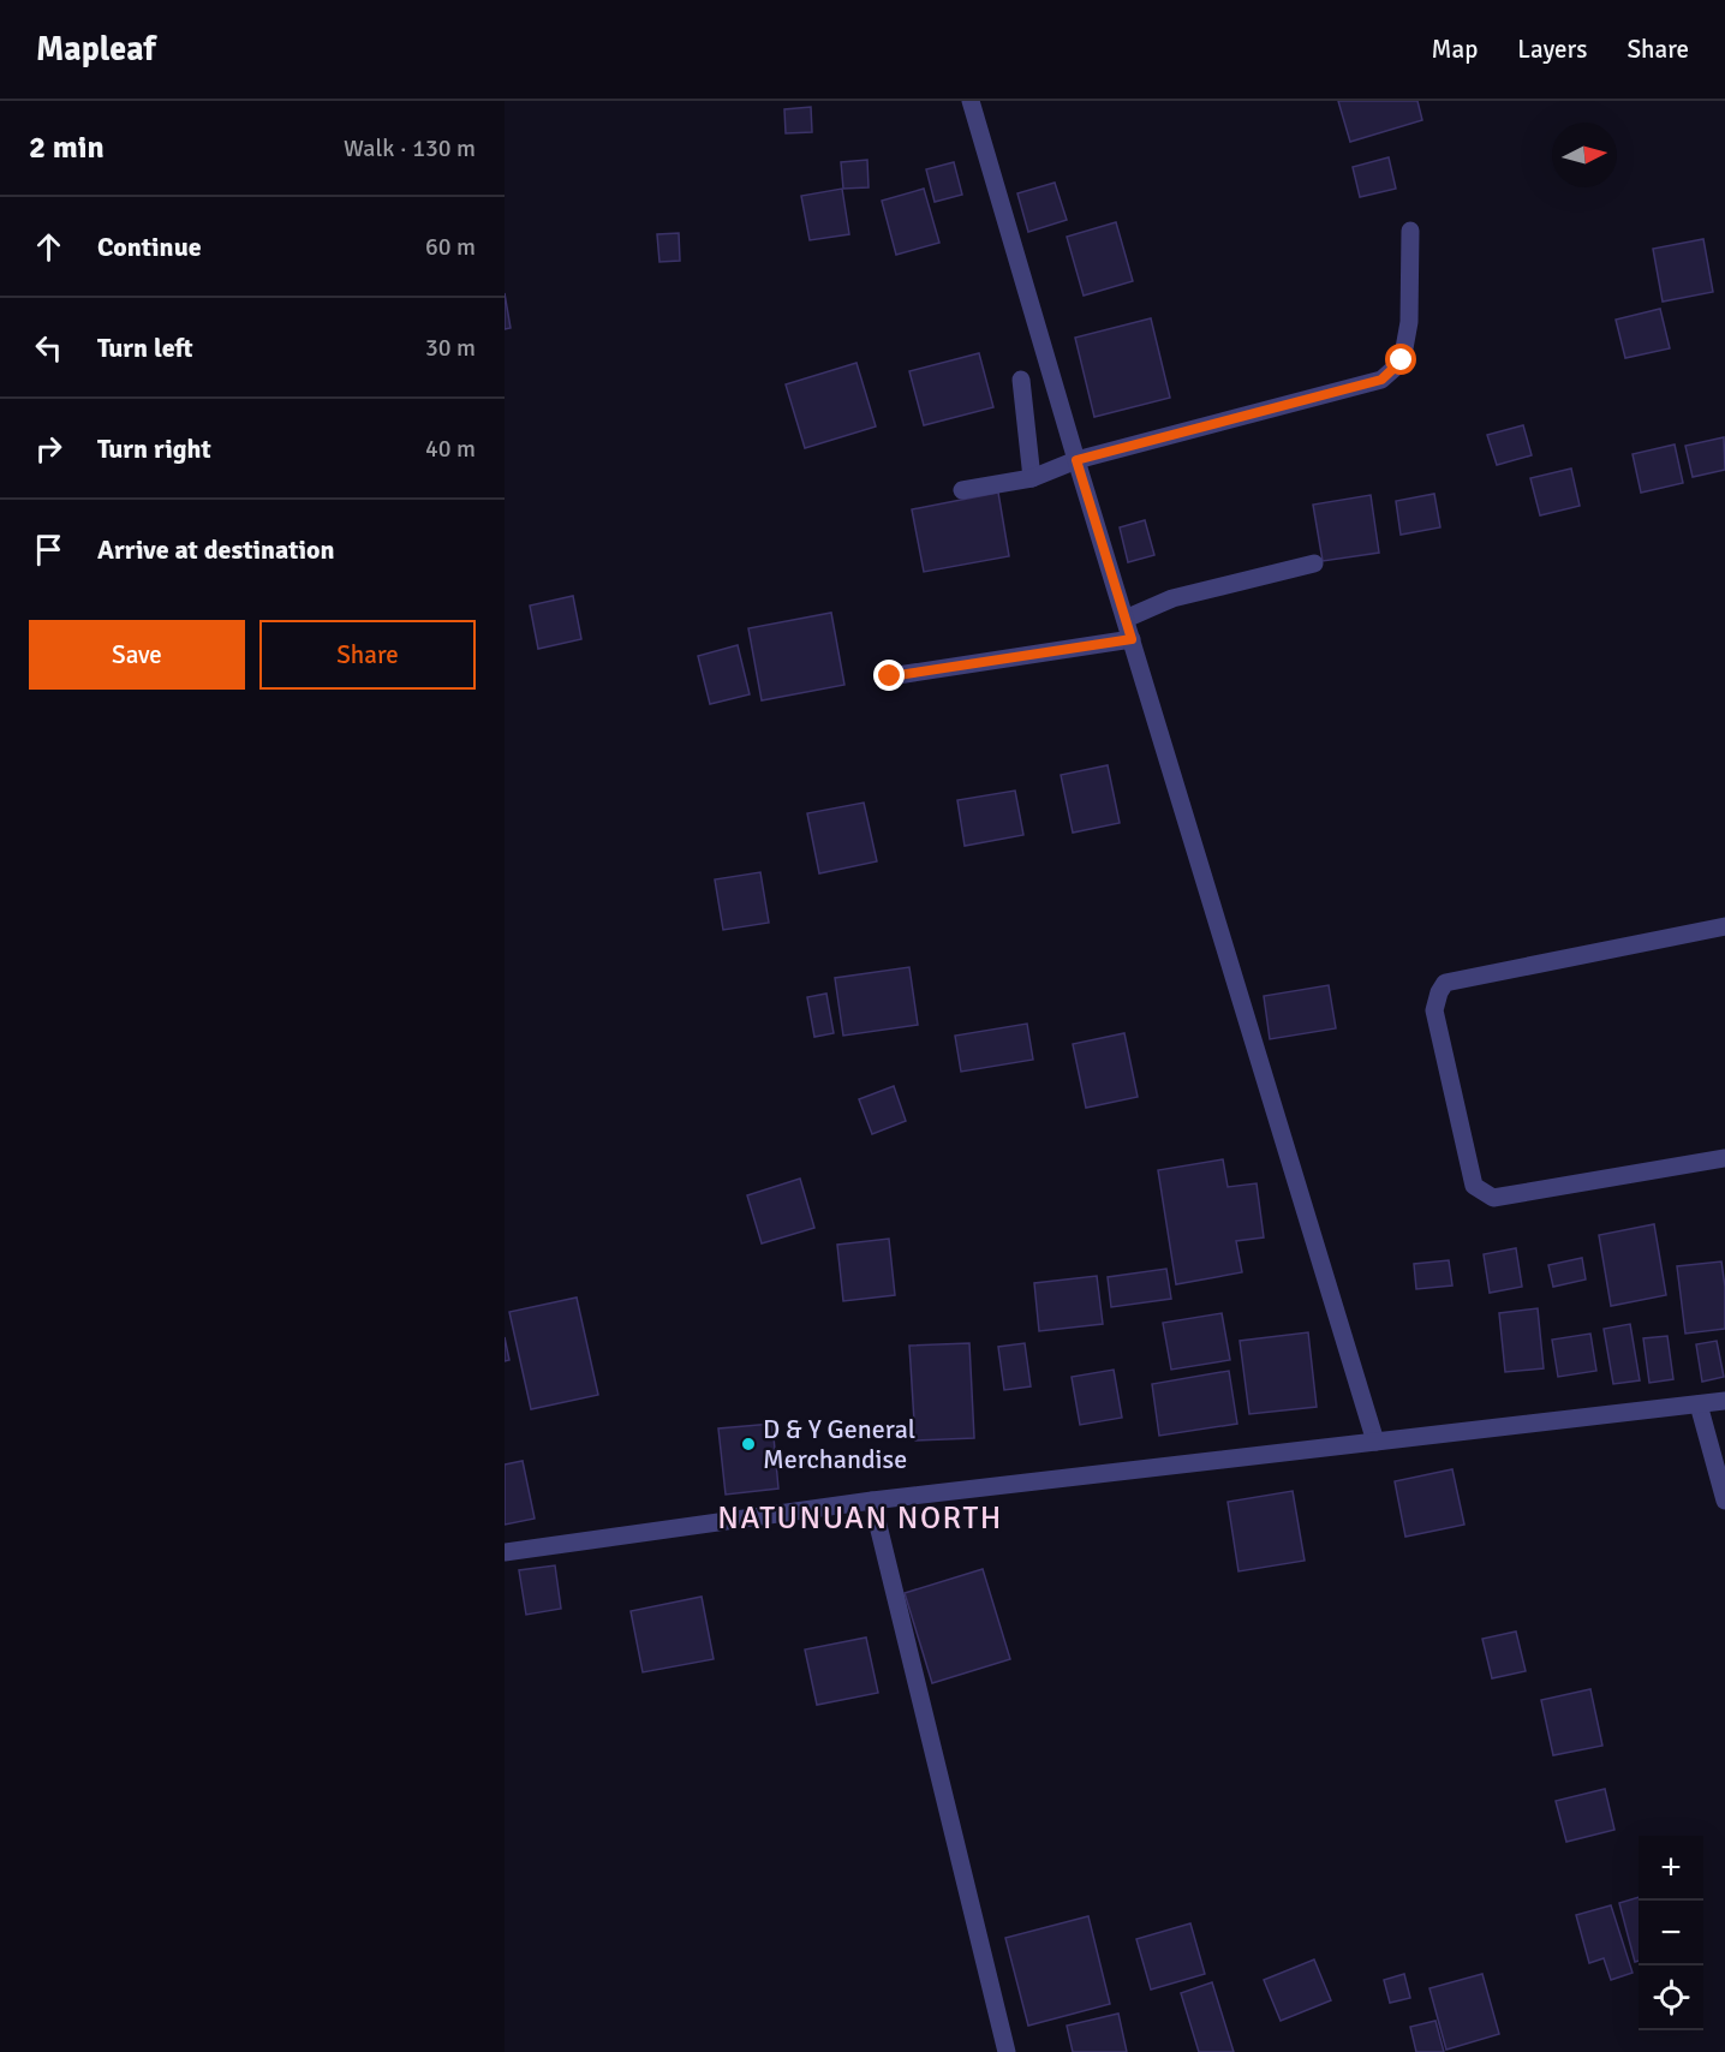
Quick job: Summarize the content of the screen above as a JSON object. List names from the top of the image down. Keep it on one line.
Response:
{"districts":["NATUNUAN NORTH"],"places":["D & Y General Merchandise"],"north":"right","page":{"header":"Mapleaf","nav":["Map","Layers","Share"],"heading":["2 min","Walk · 130 m"],"list":[["Continue","60 m"],["Turn left","30 m"],["Turn right","40 m"],"Arrive at destination"],"buttons":["Save","Share"],"map_buttons":["+","−"]}}
